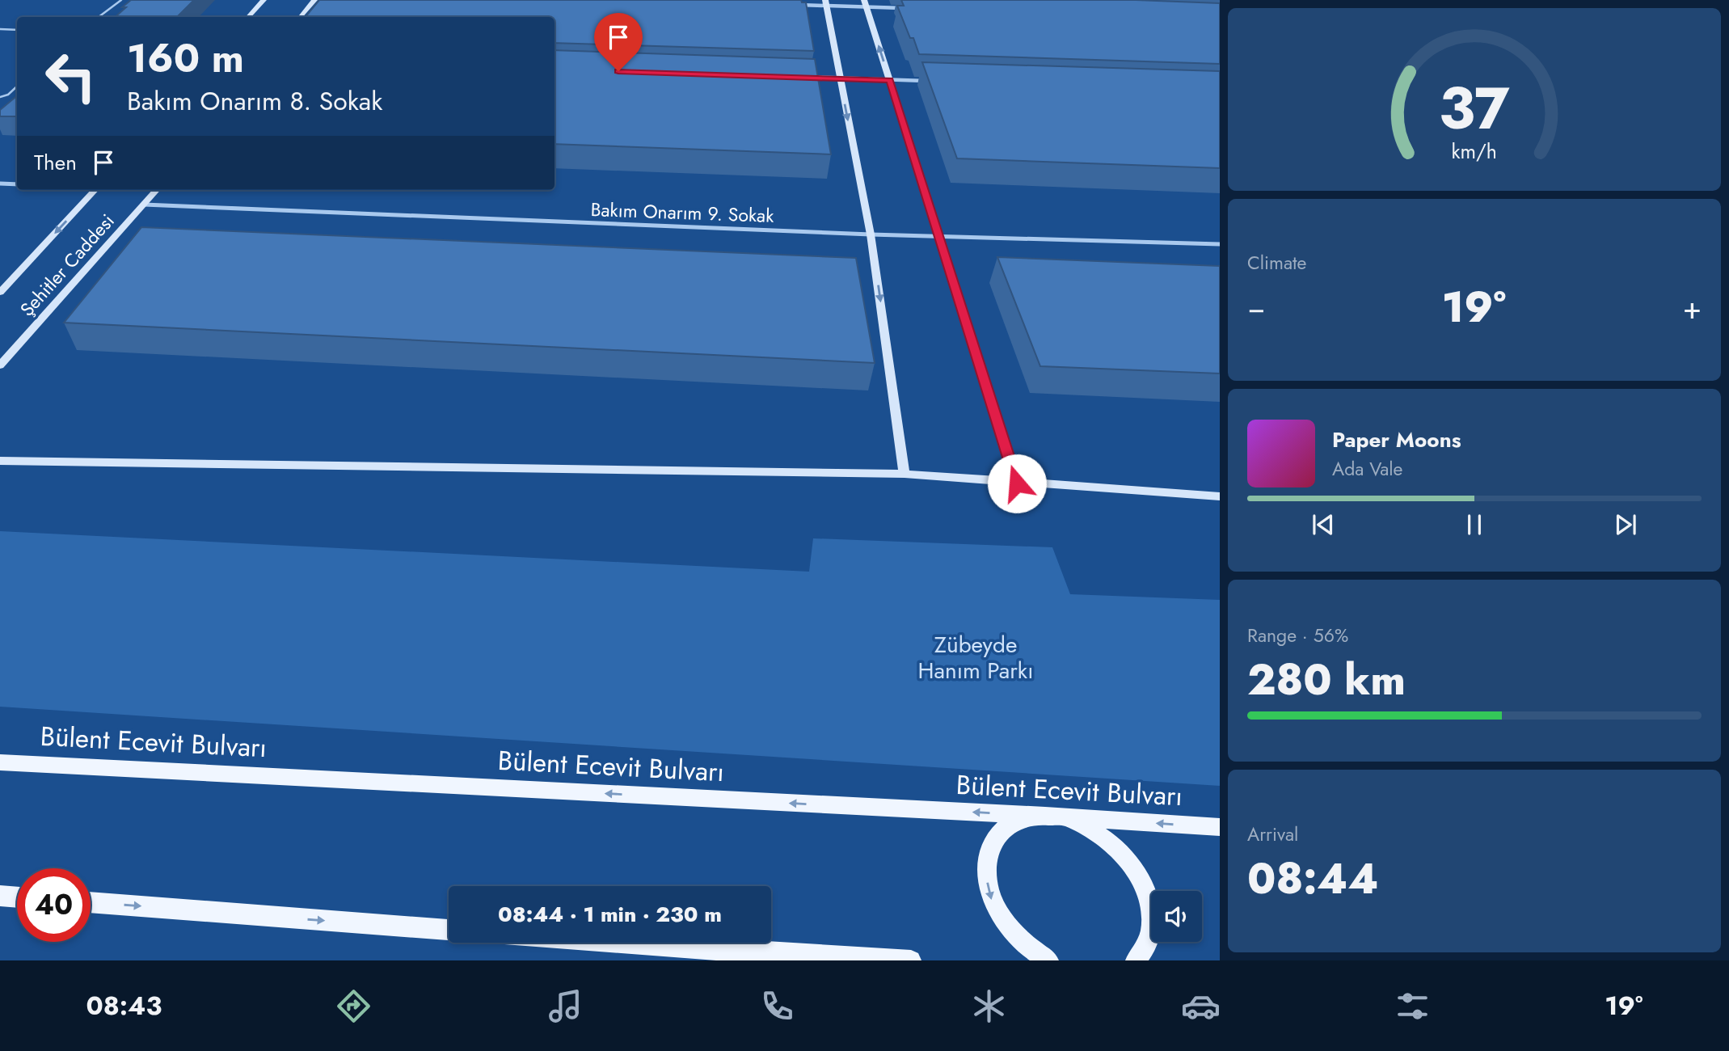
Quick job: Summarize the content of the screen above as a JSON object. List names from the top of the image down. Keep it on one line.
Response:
{"streets":{"main road":["Bülent Ecevit Bulvarı"],"street":["Bakım Onarım 9. Sokak","Şehitler Caddesi"]},"crossings":[["Bakım Onarım 9. Sokak","Şehitler Caddesi"]],"one_way":["Bülent Ecevit Bulvarı"],"parks":["Zübeyde Hanım Parkı"],"page":{"turn":["160 m","Bakım Onarım 8. Sokak"],"then":"Then","tile":["Climate",["Range · 56%","280 km"],["Arrival","08:44"]],"heat":["−","19°","+"],"song":["Paper Moons","Ada Vale"],"limit":"40","trip":"08:44 · 1 min · 230 m","tabs":["08:43","19°"],"gauge":["37","km/h"]}}
